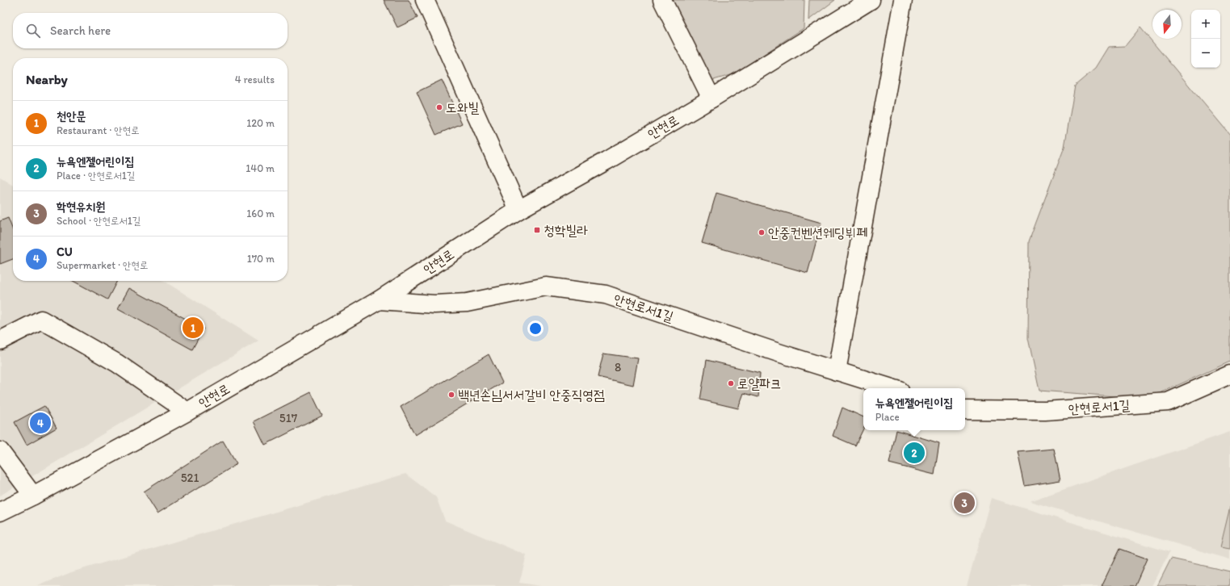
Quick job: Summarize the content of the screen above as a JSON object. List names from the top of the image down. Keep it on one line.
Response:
{"streets":{"street":["안현로","안현로서1길"]},"crossings":[["안현로","안현로서1길"]],"places":{"other":["도와빌","안중컨벤션웨딩뷔페","로얄파크","백년손님서서갈비 안중직영점"],"transit":["청학빌라"]},"house_numbers":["8","517","521"],"north":"bottom","page":{"map_buttons":["+","−"],"search":"Search here","heading":["Nearby","4 results"],"list":[{"mark":"1","name":"천안문","note":"Restaurant · 안현로","value":"120 m"},{"mark":"2","name":"뉴욕엔젤어린이집","note":"Place · 안현로서1길","value":"140 m"},{"mark":"3","name":"학현유치원","note":"School · 안현로서1길","value":"160 m"},{"mark":"4","name":"CU","note":"Supermarket · 안현로","value":"170 m"}],"pins":["1","4","2","3"],"popup":["뉴욕엔젤어린이집","Place"]}}
